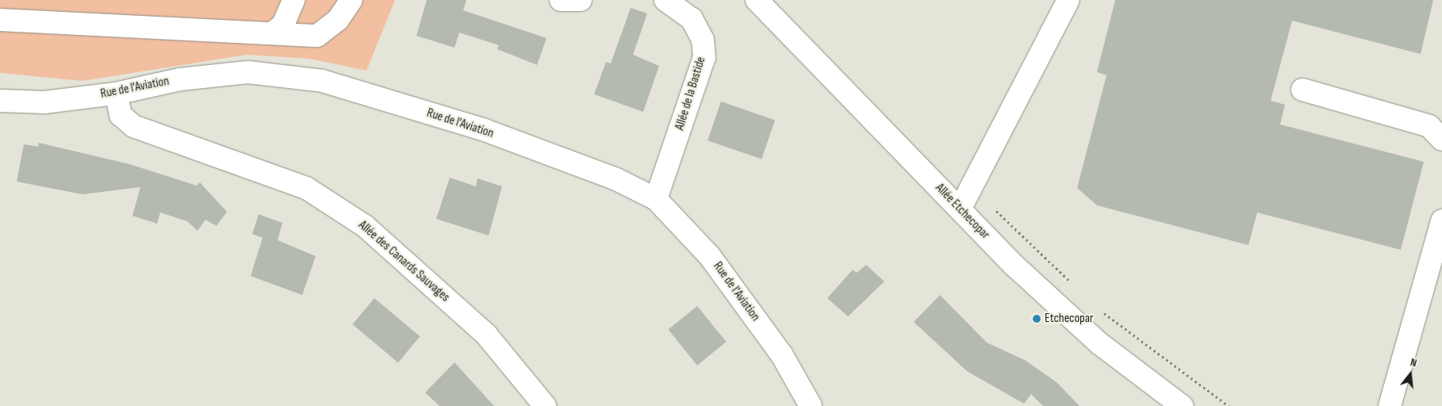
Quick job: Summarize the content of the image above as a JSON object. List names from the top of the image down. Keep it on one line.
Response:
{"streets":{"street":["Rue de l'Aviation","Allée de la Bastide","Allée Etchecopar","Allée des Canards Sauvages"]},"crossings":[["Rue de l'Aviation","Allée de la Bastide"],["Rue de l'Aviation","Allée des Canards Sauvages"]],"places":["Etchecopar"],"north":"top"}
